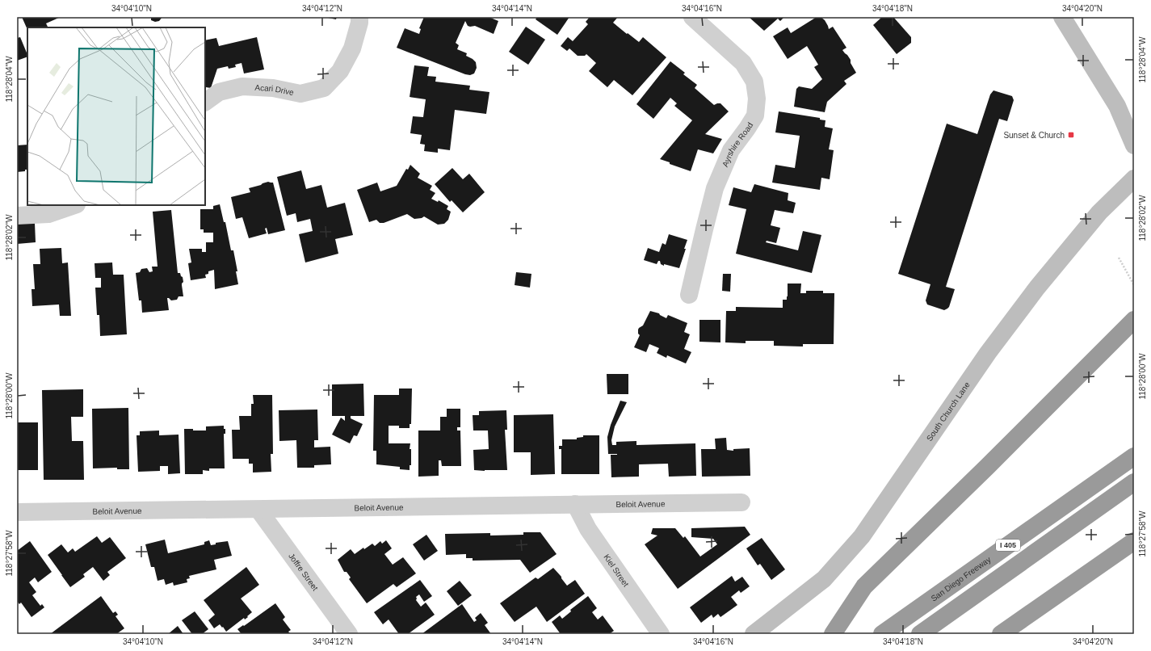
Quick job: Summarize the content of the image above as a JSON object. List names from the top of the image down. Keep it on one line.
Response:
{"streets":{"highway":["I 405","San Diego Freeway"],"street":["Acari Drive","Ayrshire Road","South Church Lane","Beloit Avenue","Kiel Street","Joffre Street"]},"crossings":[["Beloit Avenue","Kiel Street"],["Beloit Avenue","Joffre Street"]],"places":{"transit":["Sunset & Church"]},"coordinates":["34°04'10\"N","34°04'12\"N","34°04'14\"N","34°04'16\"N","34°04'18\"N","34°04'20\"N","118°28'04\"W","118°28'02\"W","118°28'00\"W","118°27'58\"W"]}
